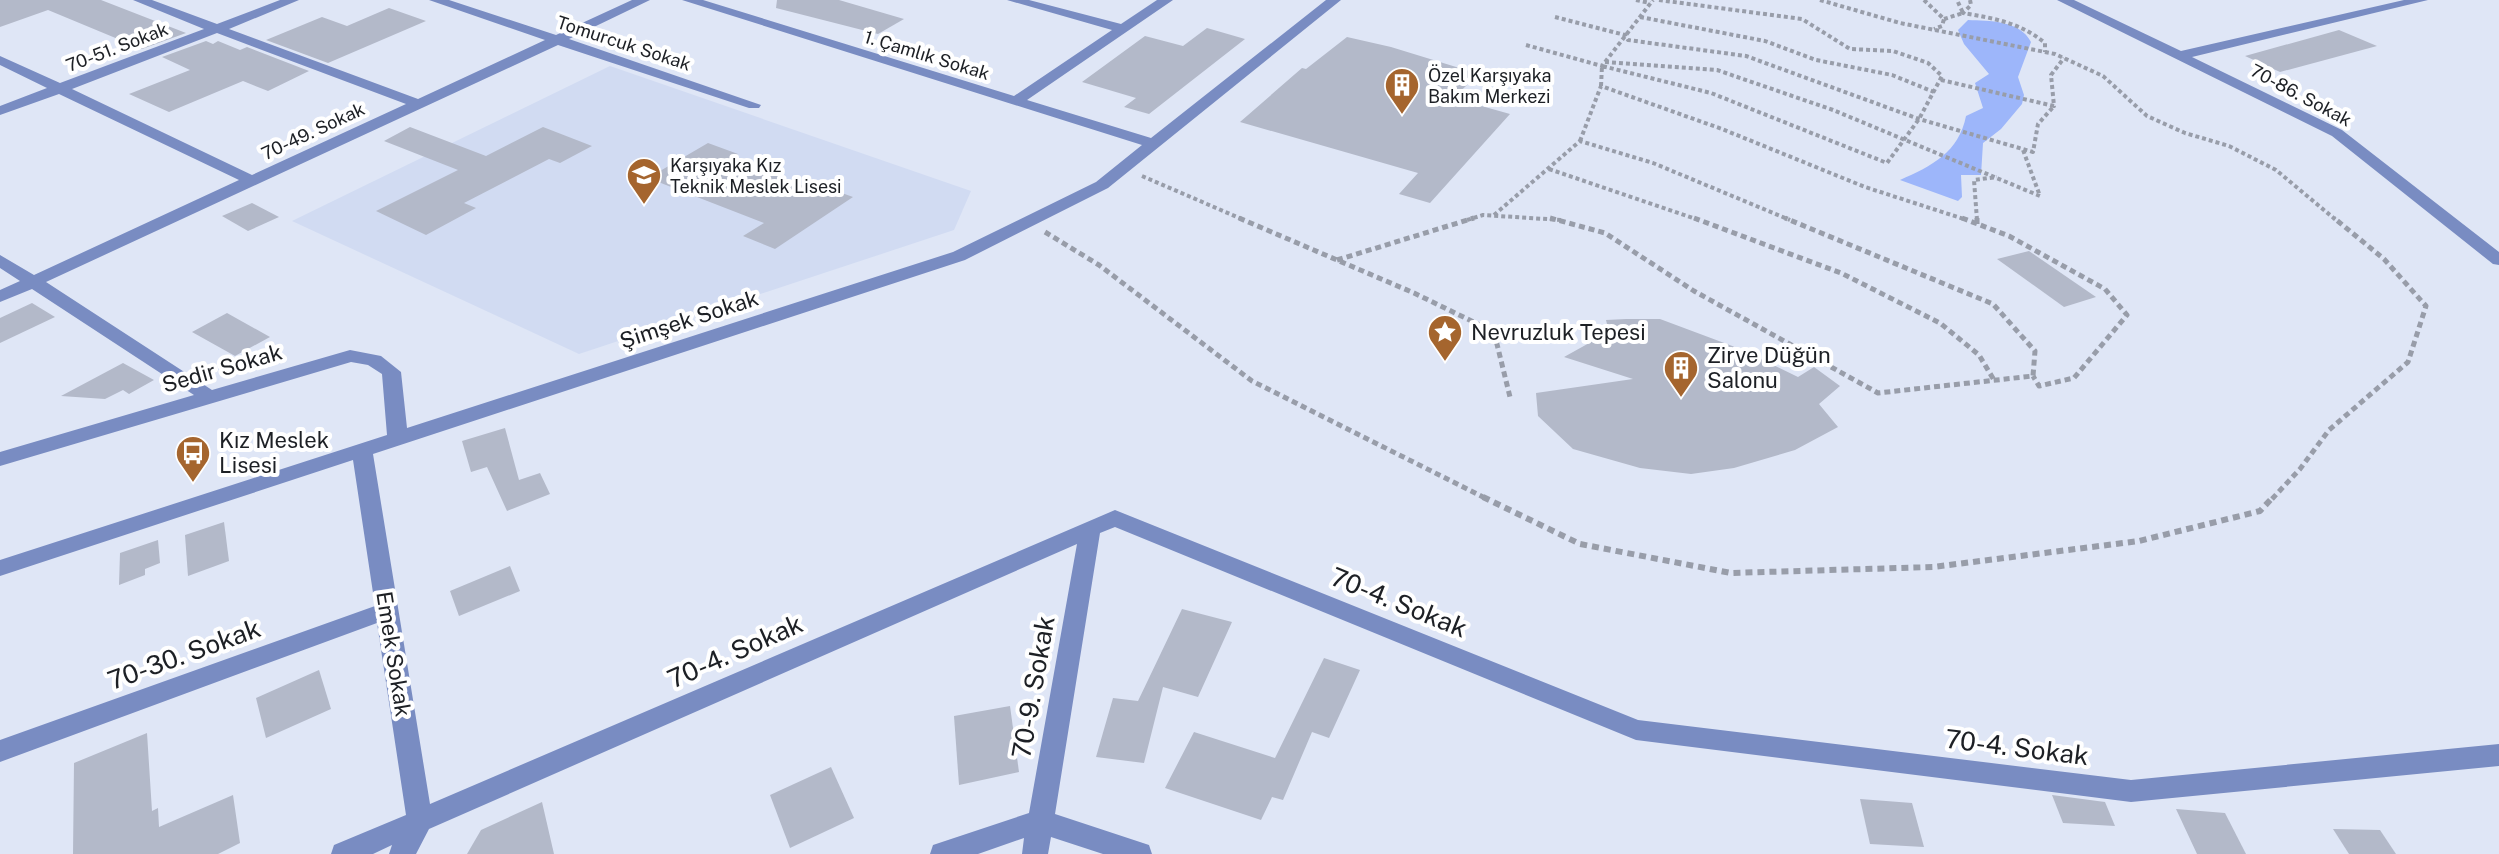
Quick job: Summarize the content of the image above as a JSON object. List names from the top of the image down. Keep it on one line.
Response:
{"streets":{"street":["Tomurcuk Sokak","70-51. Sokak","1. Çamlık Sokak","70-86. Sokak","70-49. Sokak","Şimşek Sokak","Sedir Sokak","70-4. Sokak","70-30. Sokak","Emek Sokak","70-9. Sokak"]},"crossings":[["Tomurcuk Sokak","70-49. Sokak"],["1. Çamlık Sokak","Şimşek Sokak"],["Şimşek Sokak","Sedir Sokak"],["Şimşek Sokak","Emek Sokak"],["70-4. Sokak","Emek Sokak"],["70-4. Sokak","70-9. Sokak"],["70-30. Sokak","Emek Sokak"]],"places":{"building":["Özel Karşıyaka Bakım Merkezi","Zirve Düğün Salonu"],"school or university":["Karşıyaka Kız Teknik Meslek Lisesi"],"place":["Nevruzluk Tepesi"],"bus stop":["Kız Meslek Lisesi"]}}
